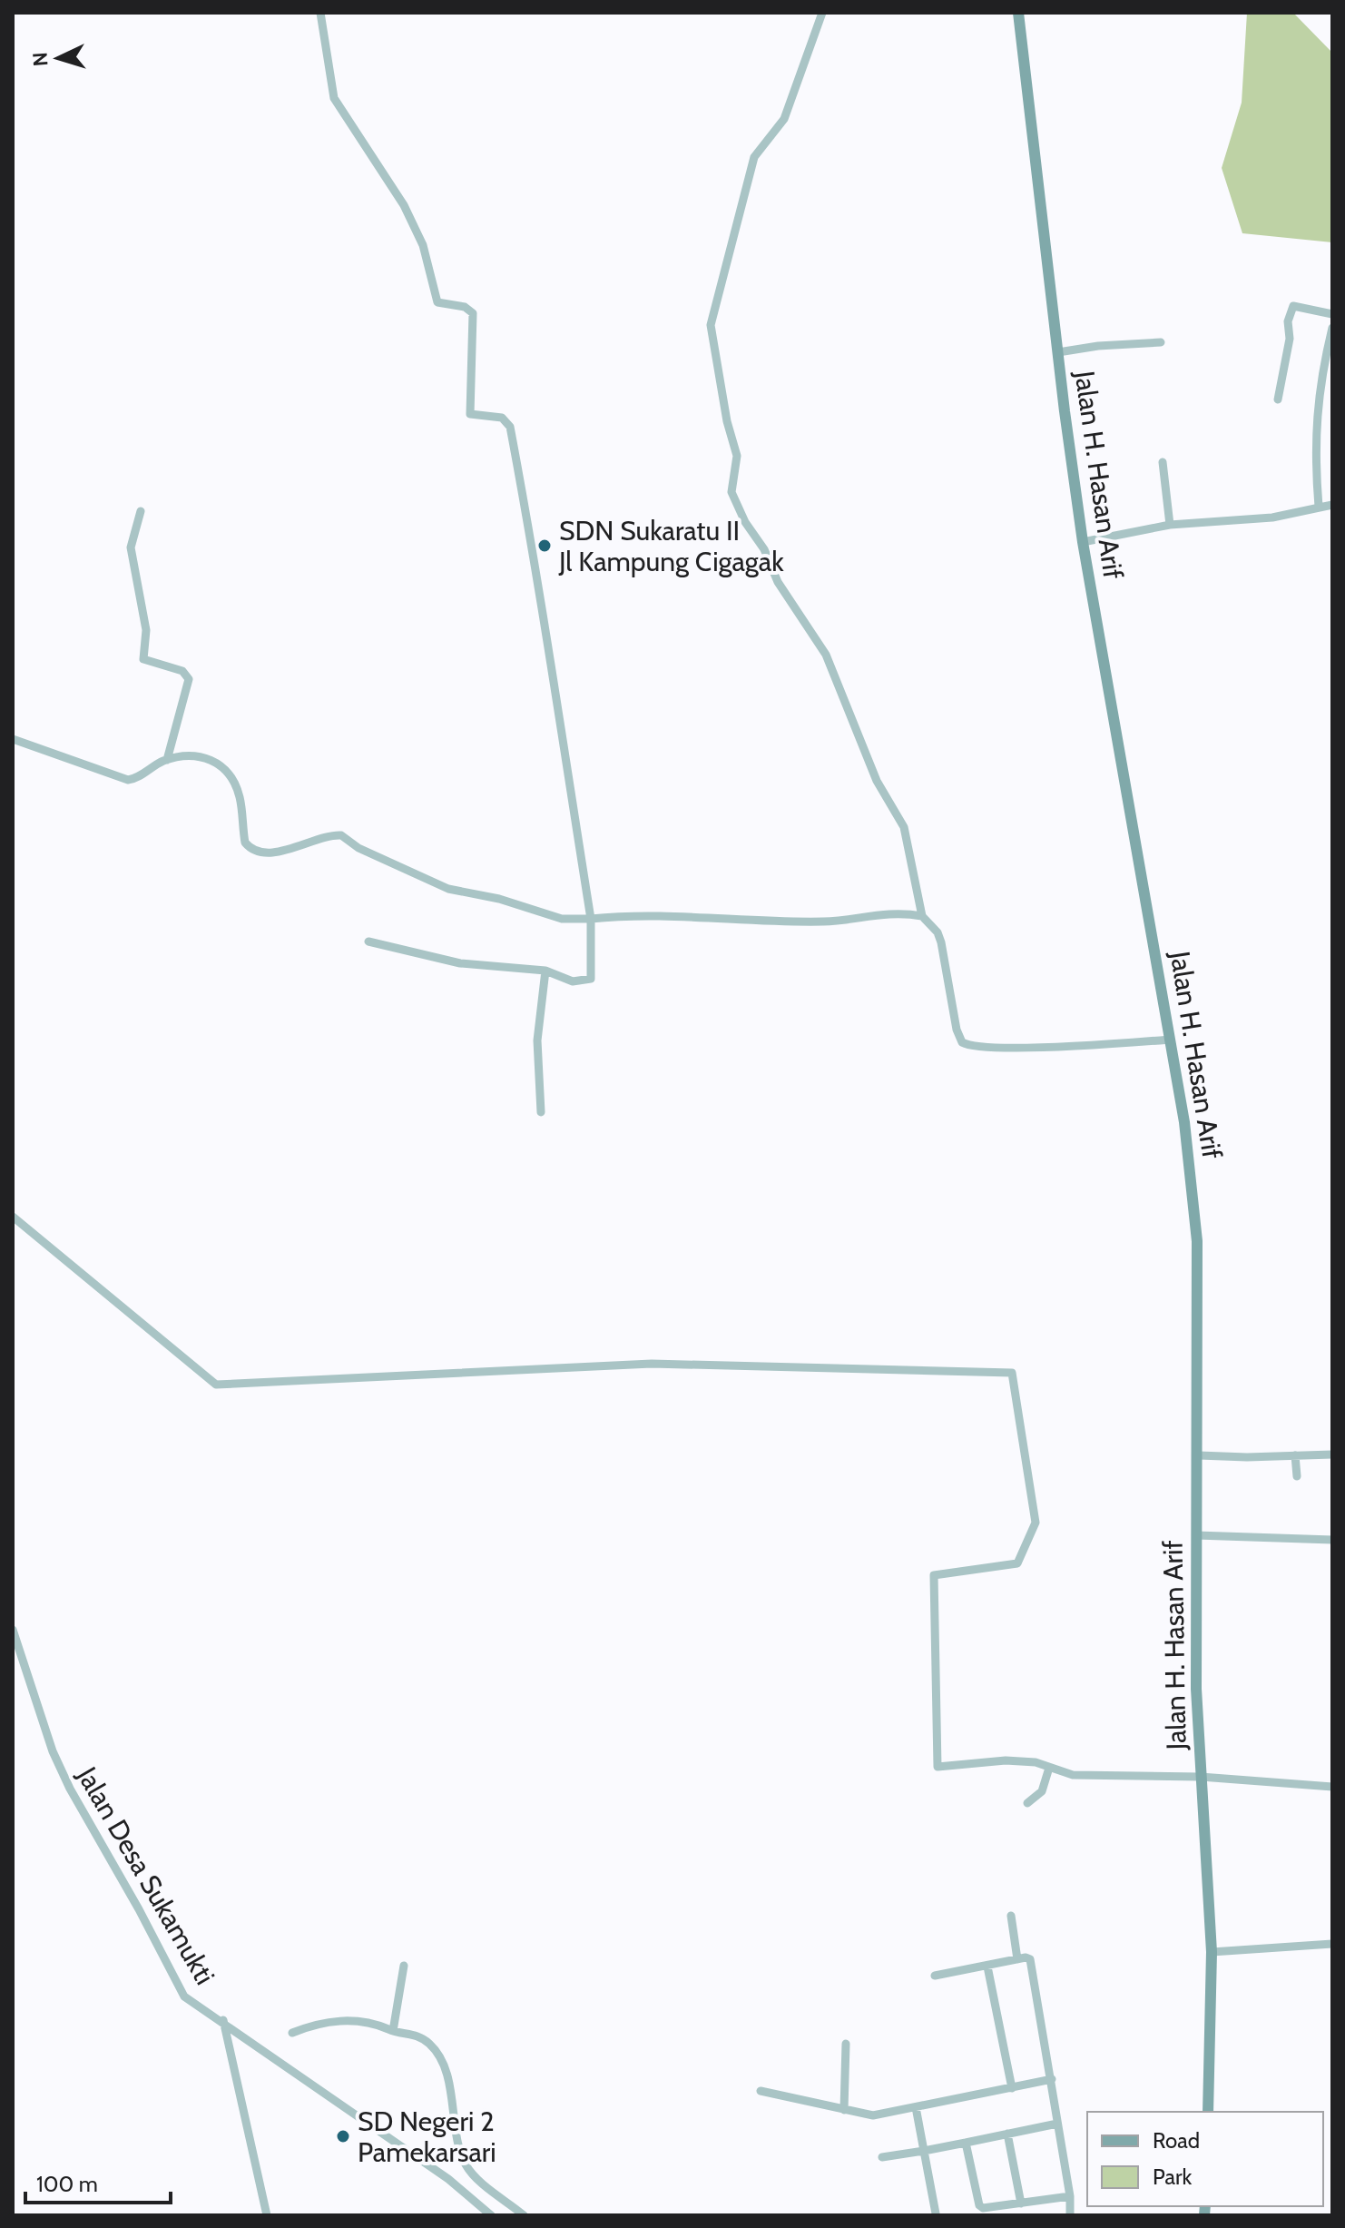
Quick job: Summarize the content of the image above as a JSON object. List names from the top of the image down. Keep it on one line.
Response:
{"streets":{"main road":["Jalan H. Hasan Arif"],"street":["Jalan Desa Sukamukti"]},"places":["SDN Sukaratu II Jl Kampung Cigagak","SD Negeri 2 Pamekarsari"],"legend":["Road","Park"],"scale_bar":"100 m","north":"left"}
